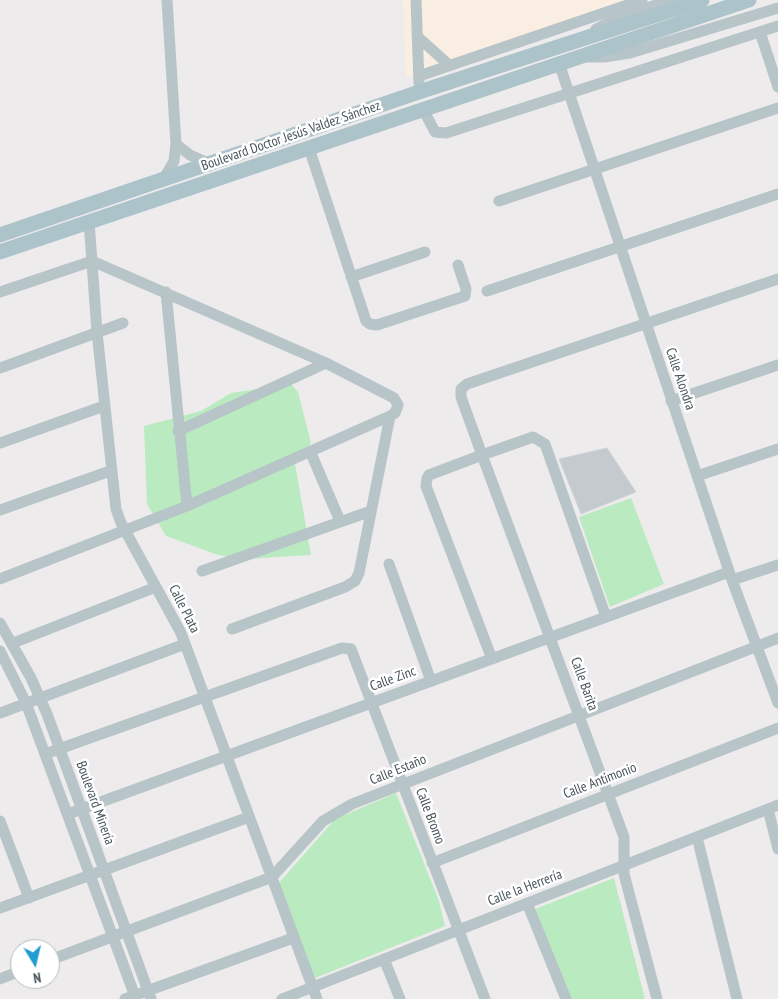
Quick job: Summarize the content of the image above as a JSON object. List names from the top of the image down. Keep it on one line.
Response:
{"streets":{"main road":["Boulevard Doctor Jesús Valdez Sánchez"],"street":["Calle Alondra","Calle Plata","Calle Zinc","Calle Barita","Calle Estaño","Calle Antimonio","Boulevard Minería","Calle Bromo","Calle la Herrería"]},"crossings":[["Boulevard Doctor Jesús Valdez Sánchez","Calle Alondra"],["Boulevard Doctor Jesús Valdez Sánchez","Calle Plata"],["Calle Alondra","Calle Zinc"],["Calle Alondra","Calle Barita"],["Calle Alondra","Calle Estaño"],["Calle Plata","Calle Zinc"],["Calle Plata","Calle Estaño"],["Calle Plata","Calle Bromo"],["Calle Plata","Calle la Herrería"],["Calle Zinc","Calle Barita"],["Calle Zinc","Boulevard Minería"],["Calle Zinc","Calle Bromo"],["Calle Barita","Calle Estaño"],["Calle Barita","Calle Antimonio"],["Calle Barita","Calle la Herrería"],["Calle Estaño","Boulevard Minería"],["Calle Estaño","Calle Bromo"],["Calle Antimonio","Calle Bromo"],["Calle Bromo","Calle la Herrería"]],"north":"bottom"}
